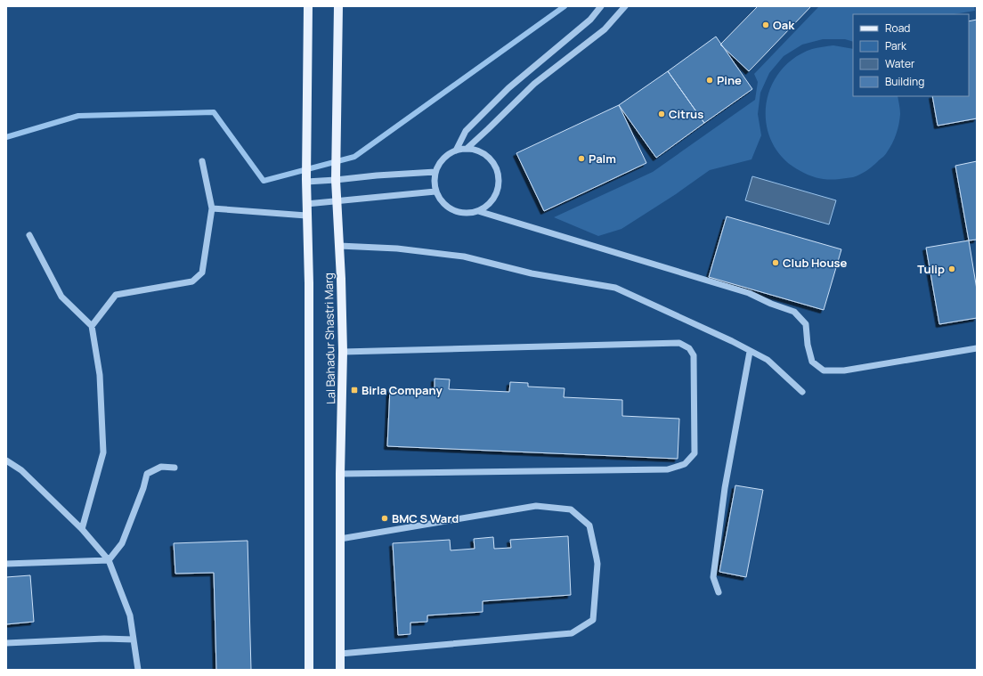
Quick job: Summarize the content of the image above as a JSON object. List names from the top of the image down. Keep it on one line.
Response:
{"streets":{"main road":["Lal Bahadur Shastri Marg"]},"places":{"other":["Oak","Pine","Citrus","Palm","Club House","Tulip","BMC S Ward"],"transit":["Birla Company"]},"legend":["Road","Park","Water","Building"]}
